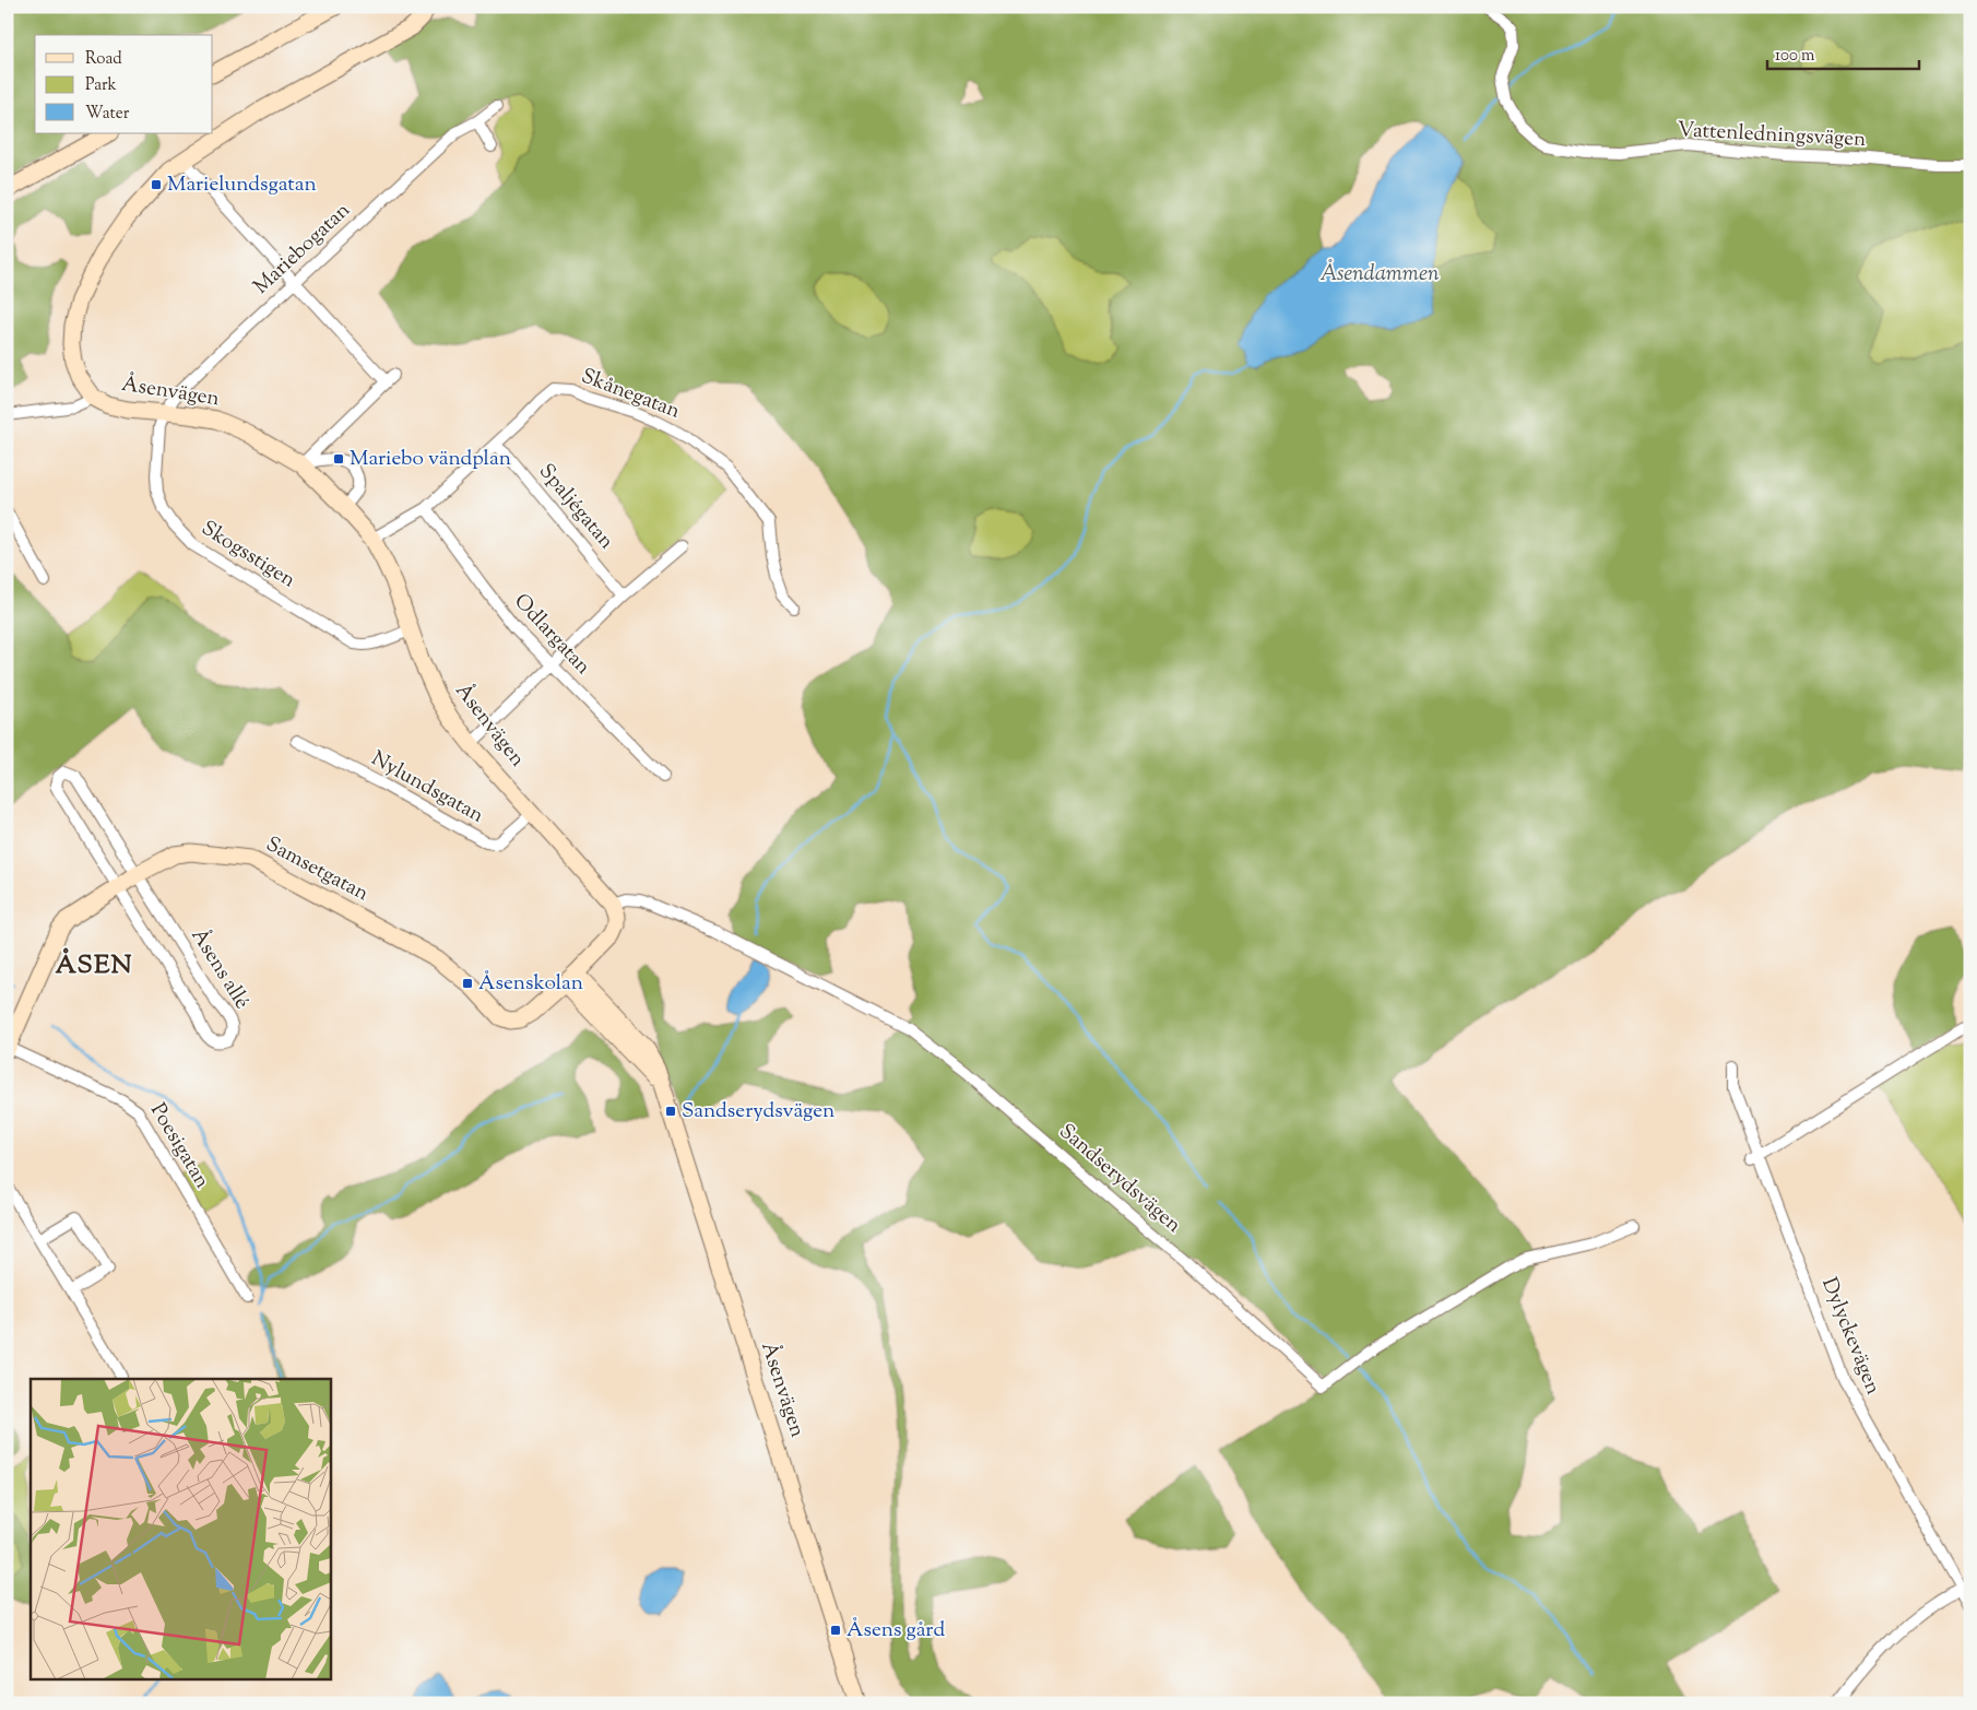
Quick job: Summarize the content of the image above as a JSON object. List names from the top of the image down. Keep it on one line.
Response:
{"streets":{"street":["Vattenledningsvägen","Mariebogatan","Åsenvägen","Skånegatan","Spaljégatan","Skogsstigen","Odlargatan","Nylundsgatan","Samsetgatan","Åsens allé","Poesigatan","Sandserydsvägen","Dylyckevägen"]},"crossings":[["Mariebogatan","Åsenvägen"],["Mariebogatan","Skogsstigen"],["Åsenvägen","Skånegatan"],["Åsenvägen","Skogsstigen"],["Åsenvägen","Nylundsgatan"],["Åsenvägen","Samsetgatan"],["Åsenvägen","Sandserydsvägen"],["Skånegatan","Spaljégatan"],["Skånegatan","Odlargatan"],["Samsetgatan","Åsens allé"],["Samsetgatan","Poesigatan"]],"districts":["ÅSEN"],"water":["Åsendammen"],"places":{"transit":["Marielundsgatan","Mariebo vändplan","Åsenskolan","Sandserydsvägen","Åsens gård"]},"legend":["Road","Park","Water"],"scale_bar":"100 m"}
